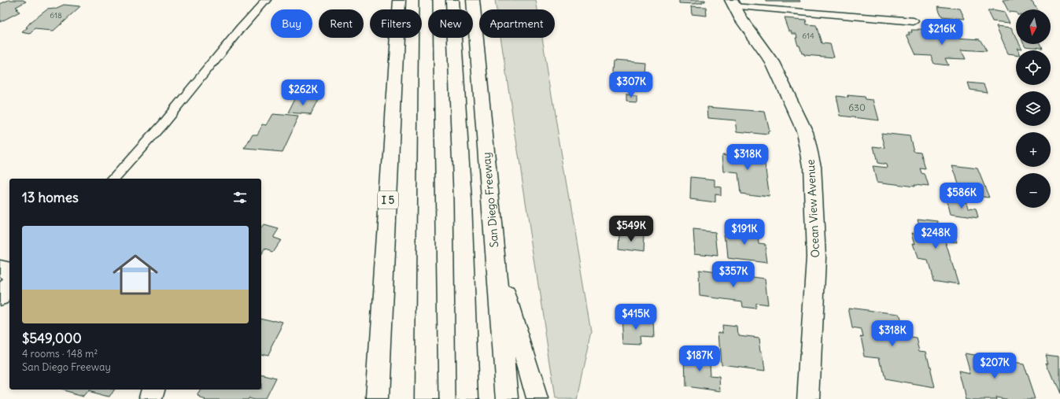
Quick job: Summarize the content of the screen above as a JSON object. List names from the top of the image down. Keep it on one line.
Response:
{"streets":{"main road":["I 5","San Diego Freeway","Ocean View Avenue"]},"house_numbers":["618","614","630"],"north":"bottom","page":{"map_buttons":["+","−"],"chip":["Buy","Rent","Filters","New","Apartment"],"price":["$216K","$307K","$262K","$318K","$586K","$549K","$191K","$248K","$357K","$415K","$318K","$187K","$207K"],"heading":"13 homes","list":[{"name":"$549,000","note":"4 rooms · 148 m² · San Diego Freeway"}]}}
